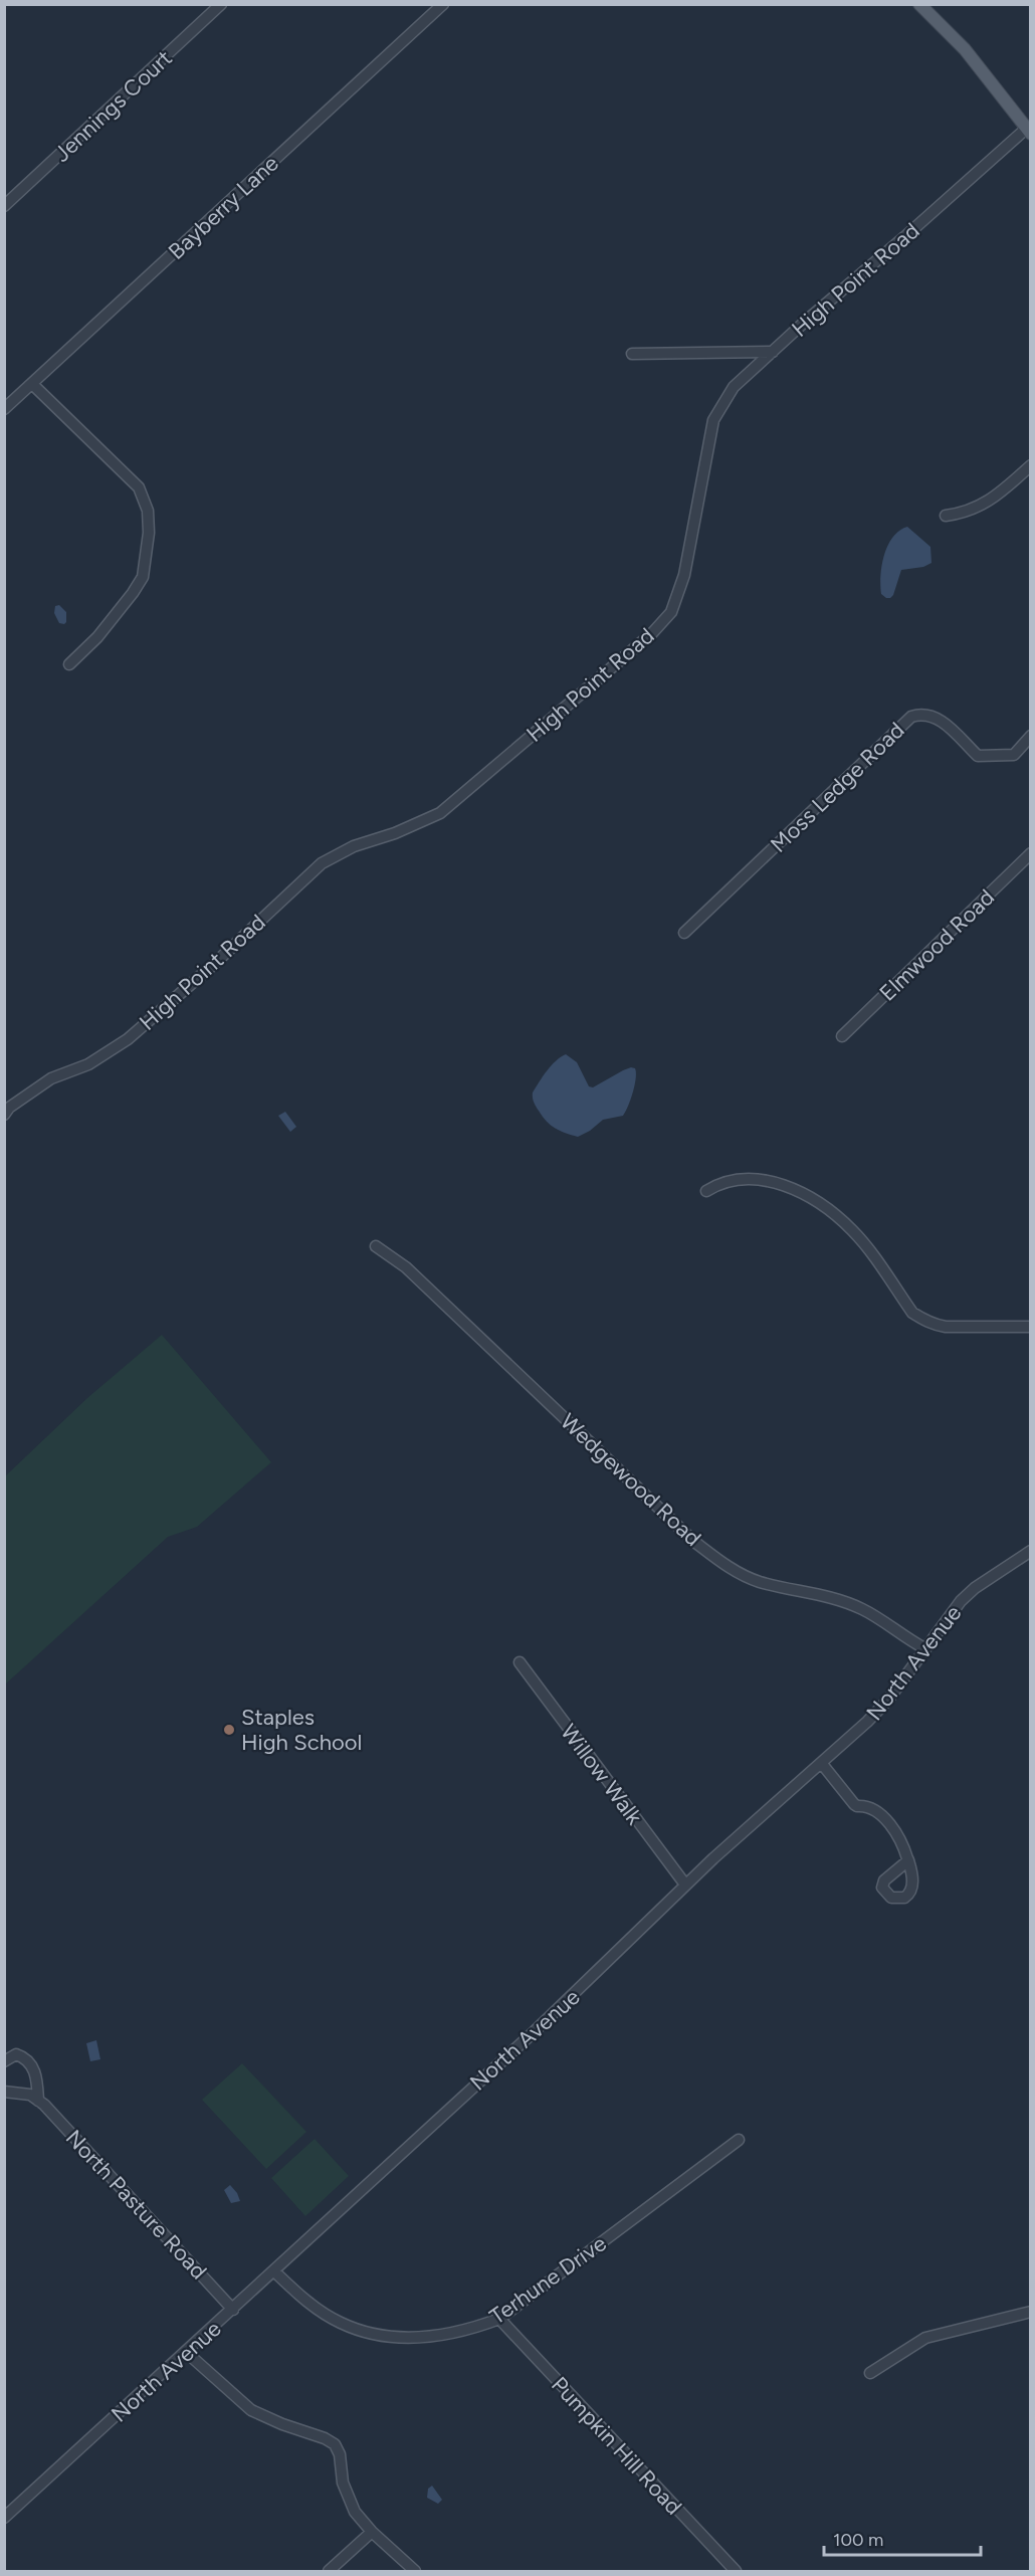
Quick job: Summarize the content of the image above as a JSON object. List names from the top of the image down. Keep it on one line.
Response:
{"streets":{"street":["Jennings Court","Bayberry Lane","High Point Road","Moss Ledge Road","Elmwood Road","Wedgewood Road","North Avenue","Willow Walk","North Pasture Road","Terhune Drive","Pumpkin Hill Road"]},"crossings":[["Wedgewood Road","North Avenue"],["North Avenue","Willow Walk"],["North Avenue","North Pasture Road"],["North Avenue","Terhune Drive"],["Terhune Drive","Pumpkin Hill Road"]],"places":["Staples High School"],"scale_bar":"100 m"}
